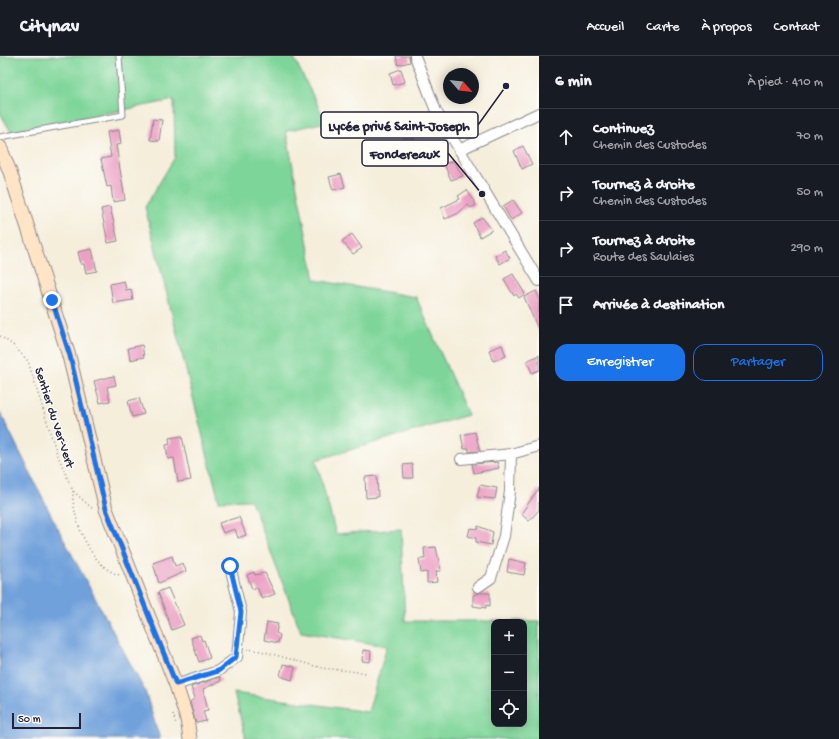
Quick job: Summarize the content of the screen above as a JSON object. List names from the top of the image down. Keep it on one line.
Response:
{"streets":{"path":["Sentier du Ver-Vert"]},"places":["Lycée privé Saint-Joseph","Fondereaux"],"scale_bar":"50 m","north":"bottom right","page":{"header":"Citynav","nav":["Accueil","Carte","À propos","Contact"],"heading":["6 min","À pied · 410 m"],"list":[["Continuez","Chemin des Custodes","70 m"],["Tournez à droite","Chemin des Custodes","50 m"],["Tournez à droite","Route des Saulaies","290 m"],"Arrivée à destination"],"buttons":["Enregistrer","Partager"],"map_buttons":["+","−"],"scale":"50 m"}}
